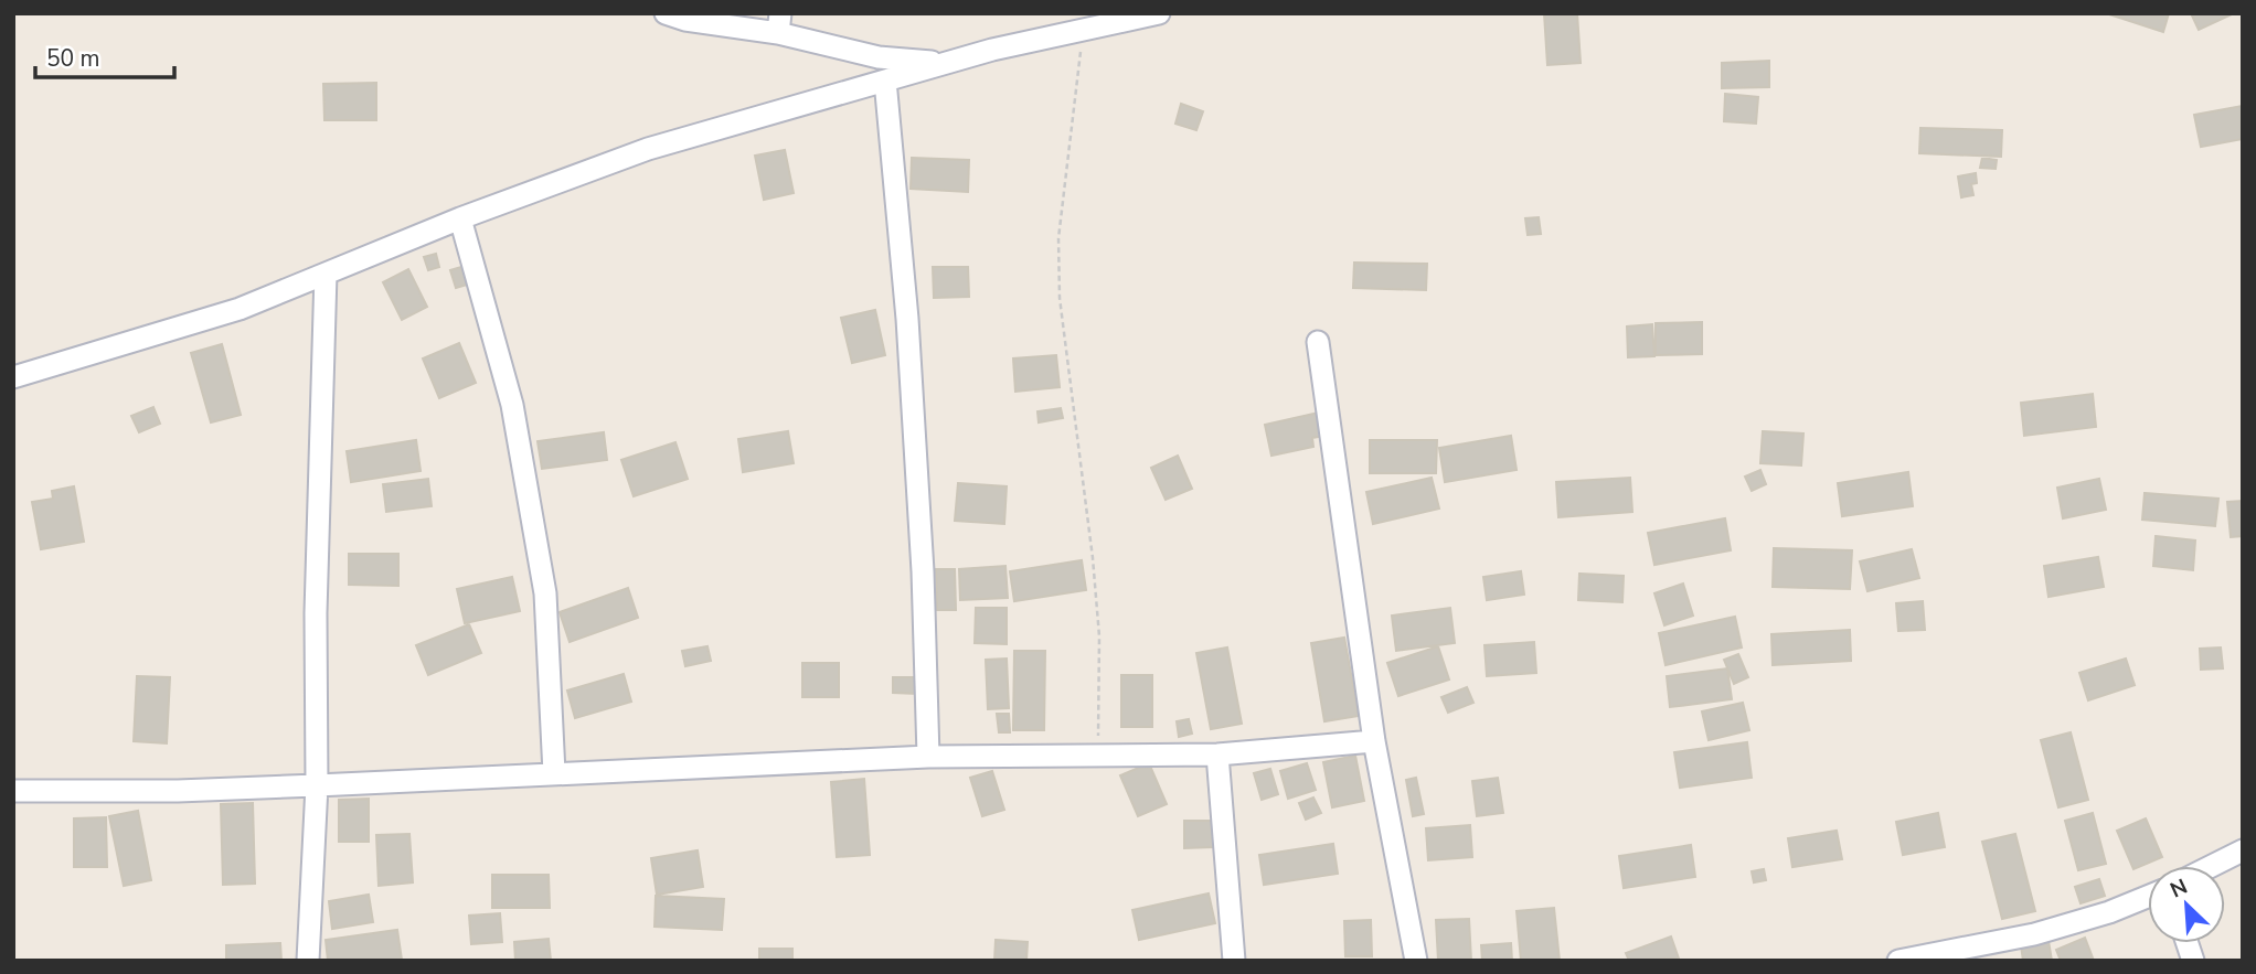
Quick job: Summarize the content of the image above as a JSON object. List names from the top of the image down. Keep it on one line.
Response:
{"scale_bar":"50 m","north":"top left"}
